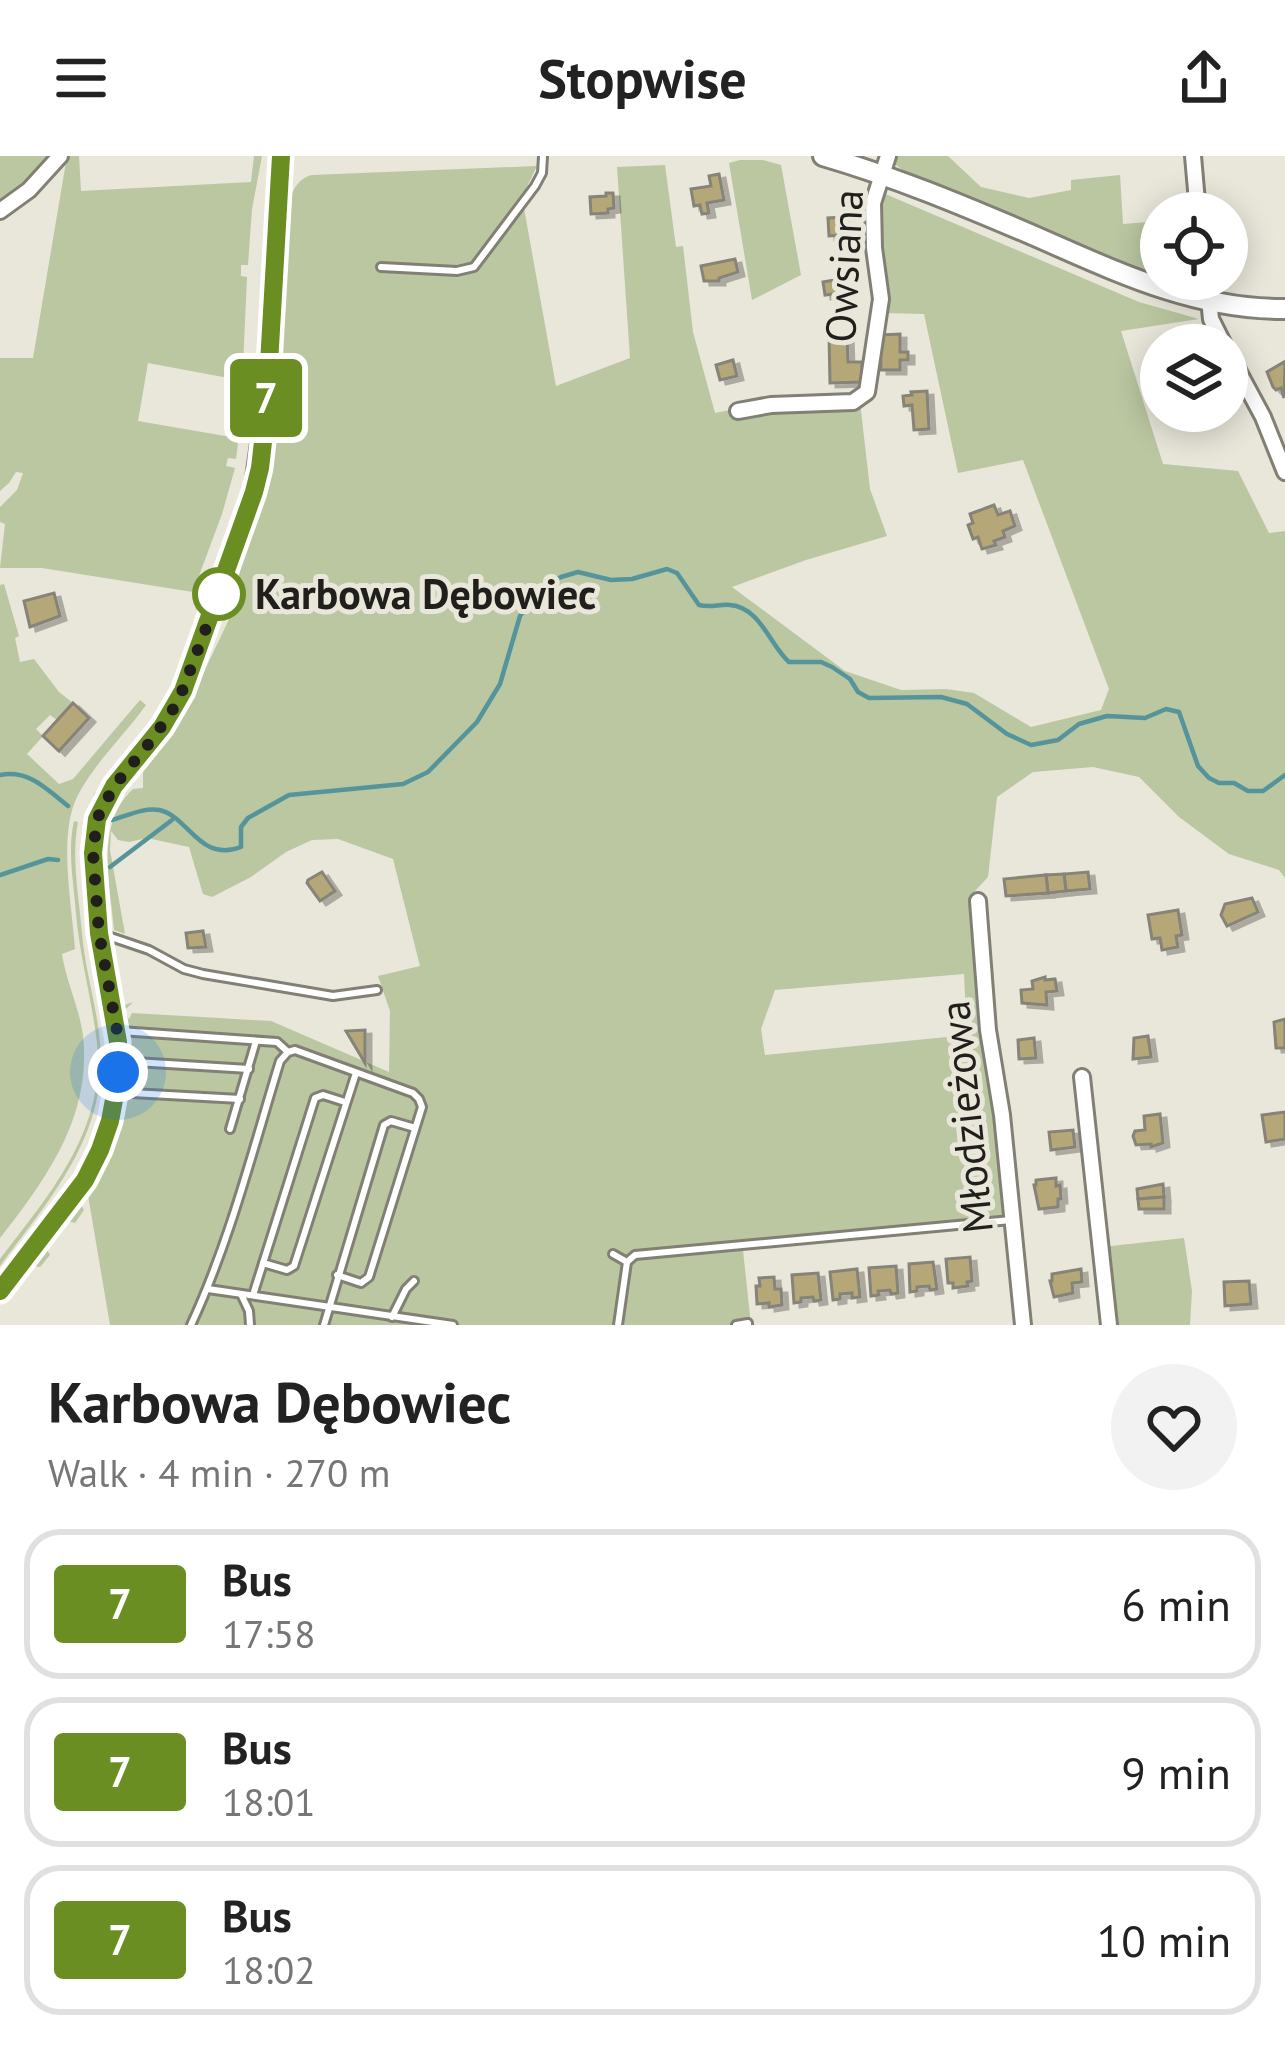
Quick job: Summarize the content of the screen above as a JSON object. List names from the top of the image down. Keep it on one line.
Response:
{"streets":{"street":["Owsiana","Młodzieżowa"]},"places":["Karbowa Dębowiec"],"lines":["bus line 7"],"page":{"header":"Stopwise","on_map":"7","heading":["Karbowa Dębowiec","Walk · 4 min · 270 m"],"list":[{"mark":"7","name":"Bus","note":"17:58","value":"6 min"},{"mark":"7","name":"Bus","note":"18:01","value":"9 min"},{"mark":"7","name":"Bus","note":"18:02","value":"10 min"}]}}
